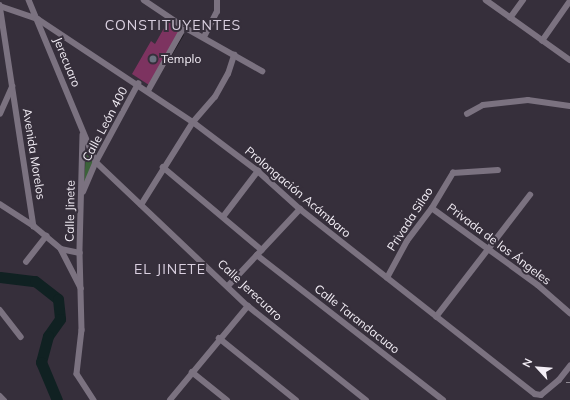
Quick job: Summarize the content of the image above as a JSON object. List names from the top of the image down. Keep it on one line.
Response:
{"streets":{"street":["Jerecuaro","Calle León 400","Avenida Morelos","Prolongación Acámbaro","Calle Jinete","Privada Silao","Privada de los Ángeles","Calle Jerecuaro","Calle Tarandacuao"]},"crossings":[["Jerecuaro","Prolongación Acámbaro"],["Jerecuaro","Calle Jinete"],["Jerecuaro","Calle Jerecuaro"],["Calle León 400","Prolongación Acámbaro"],["Calle León 400","Calle Jinete"],["Calle León 400","Calle Jerecuaro"],["Avenida Morelos","Prolongación Acámbaro"],["Prolongación Acámbaro","Privada Silao"],["Calle Jinete","Calle Jerecuaro"],["Privada Silao","Privada de los Ángeles"]],"districts":["CONSTITUYENTES","EL JINETE"],"places":["Templo"],"north":"top left"}
